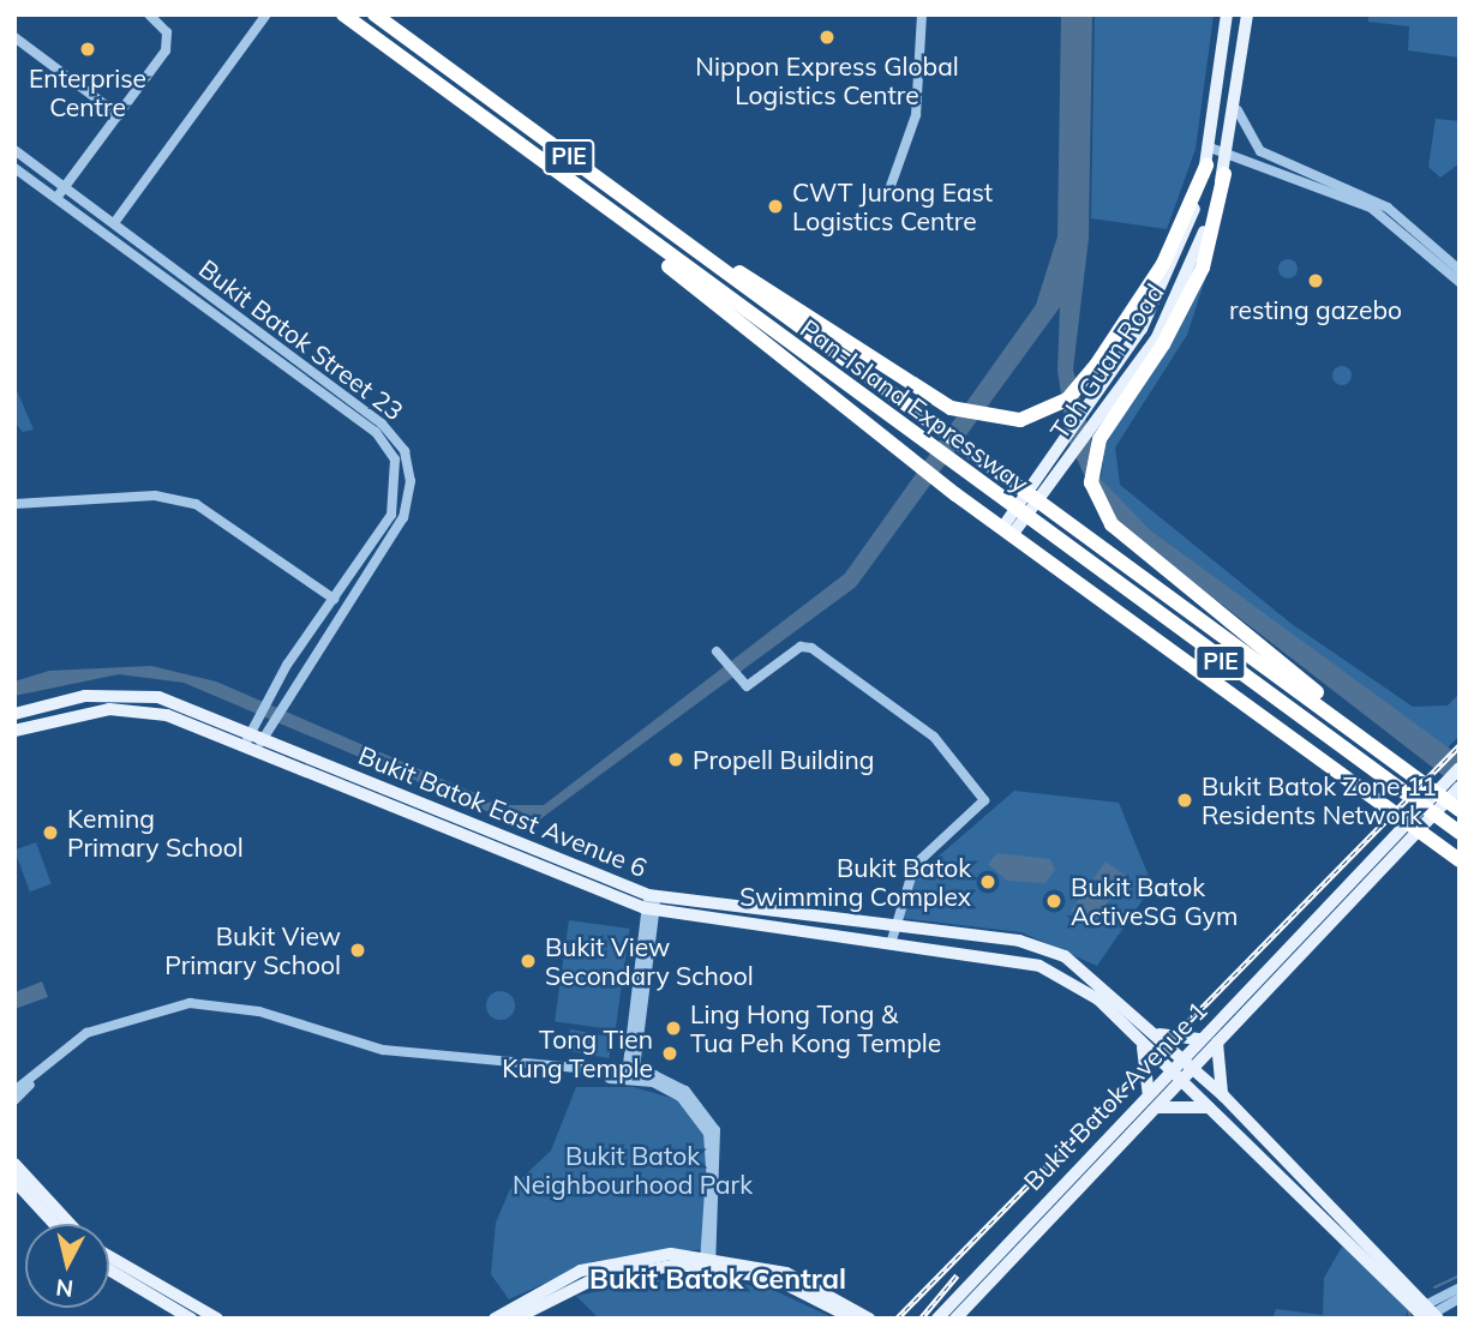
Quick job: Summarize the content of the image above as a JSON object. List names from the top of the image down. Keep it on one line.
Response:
{"streets":{"highway":["PIE","Pan-Island Expressway"],"main road":["Toh Guan Road","Bukit Batok East Avenue 6","Bukit Batok Avenue 1"],"street":["Bukit Batok Street 23"]},"crossings":[["Bukit Batok Street 23","Bukit Batok East Avenue 6"],["Bukit Batok East Avenue 6","Bukit Batok Avenue 1"]],"districts":["Bukit Batok Central"],"parks":["Bukit Batok Neighbourhood Park"],"places":["Nippon Express Global Logistics Centre","Enterprise Centre","CWT Jurong East Logistics Centre","resting gazebo","Propell Building","Bukit Batok Zone 11 Residents Network","Keming Primary School","Bukit Batok Swimming Complex","Bukit Batok ActiveSG Gym","Bukit View Primary School","Bukit View Secondary School","Ling Hong Tong & Tua Peh Kong Temple","Tong Tien Kung Temple"],"north":"bottom"}
